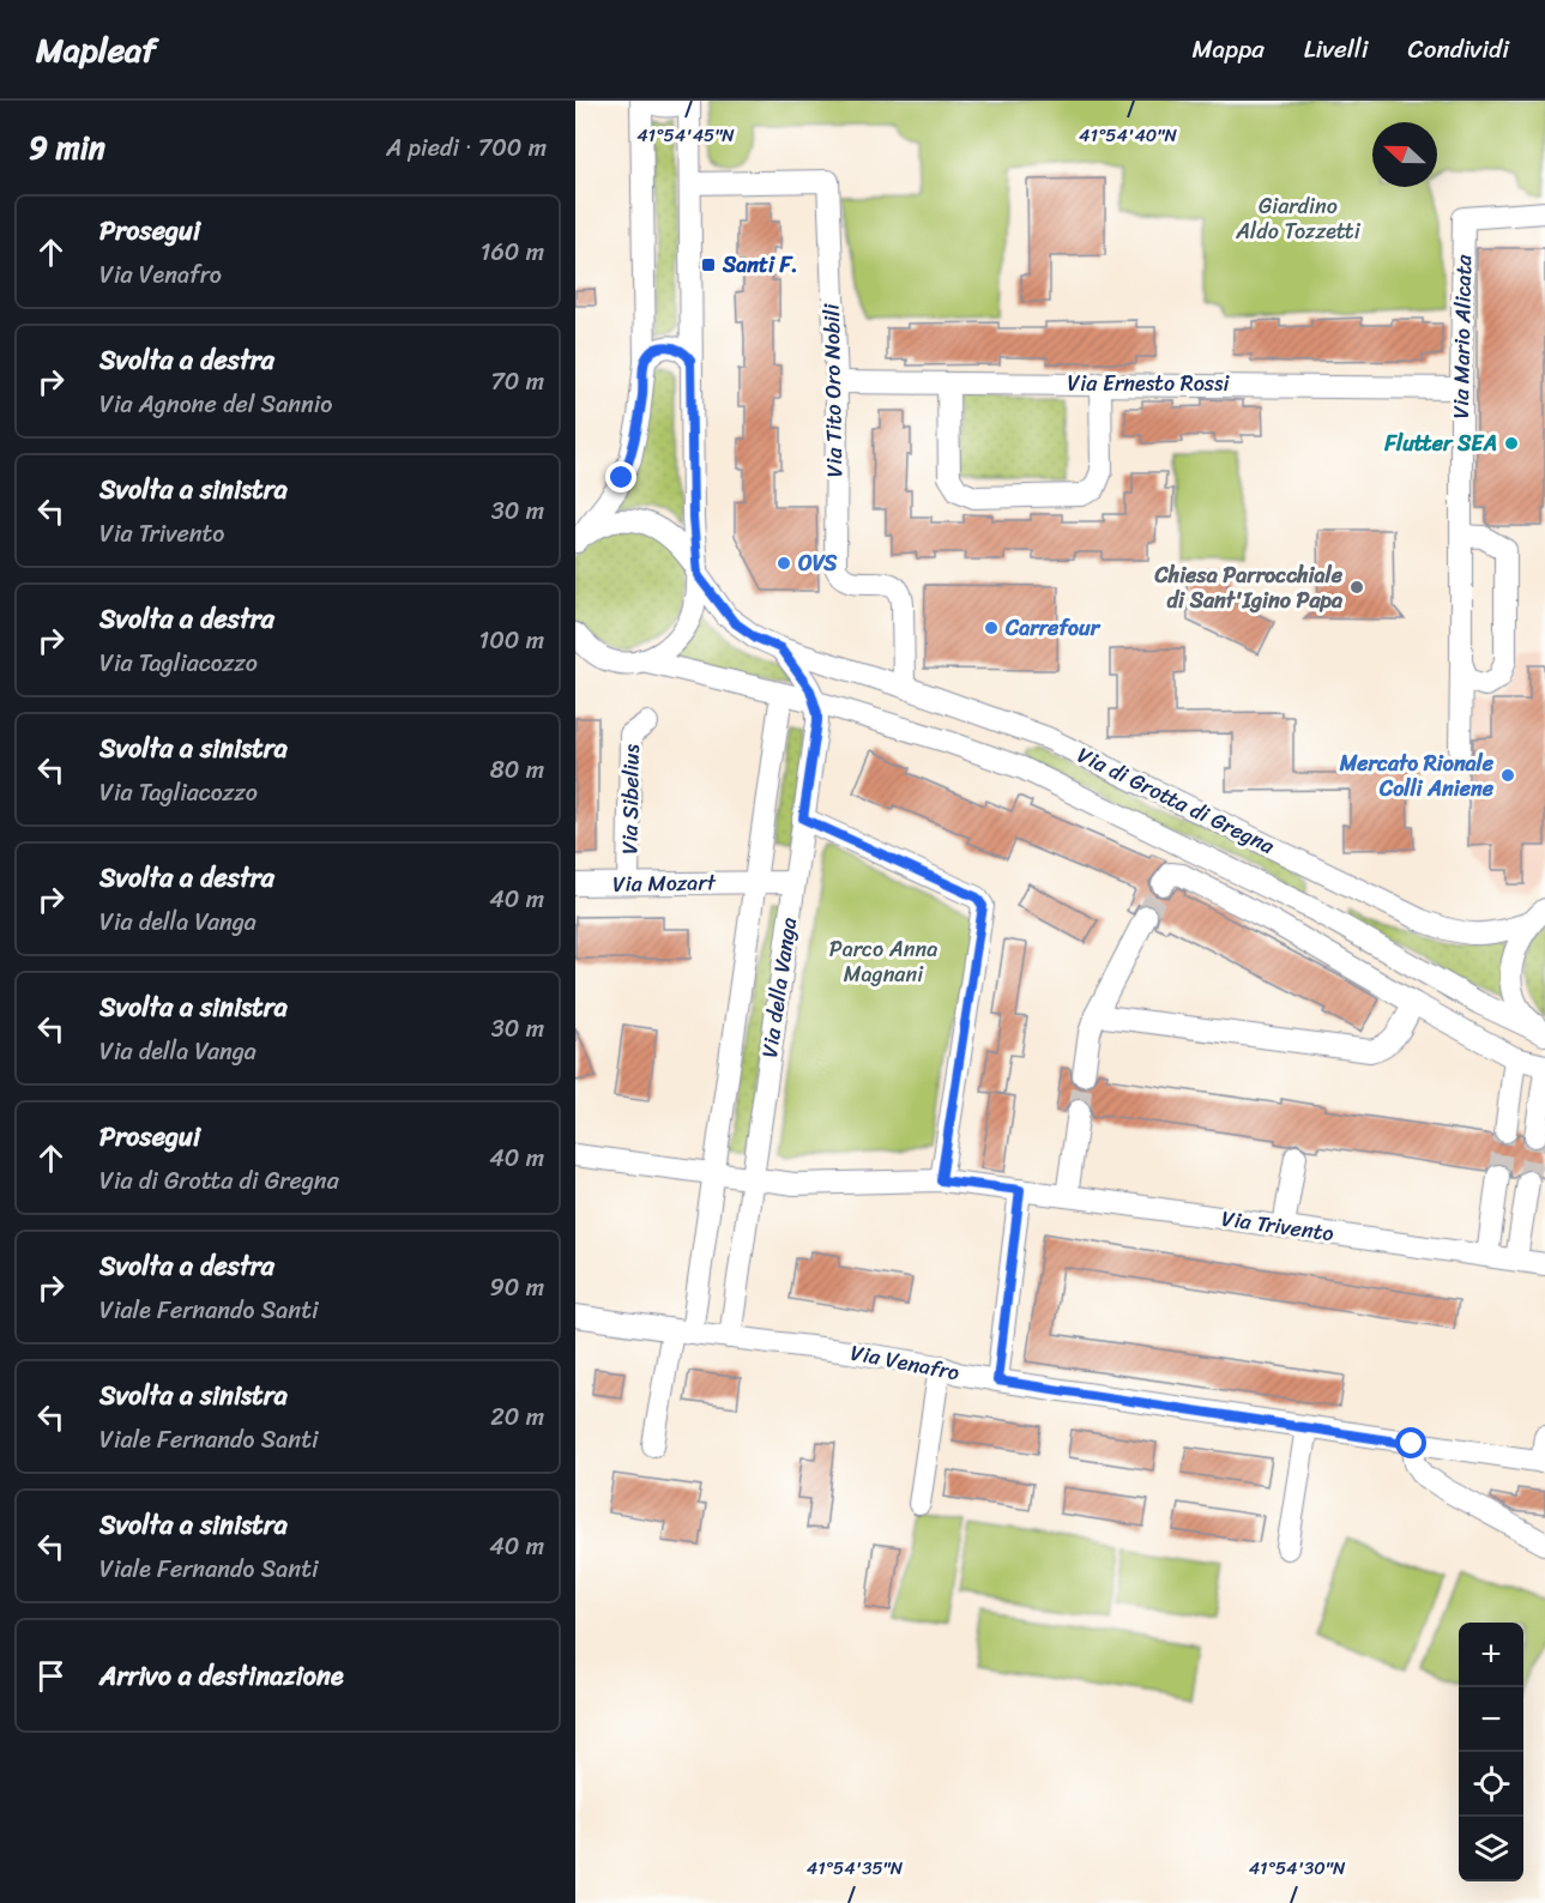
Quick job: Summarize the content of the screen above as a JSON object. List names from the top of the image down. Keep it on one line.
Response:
{"streets":{"street":["Via Mario Alicata","Via Ernesto Rossi","Via Tito Oro Nobili","Via Sibelius","Via di Grotta di Gregna","Via Mozart","Via della Vanga","Via Trivento","Via Venafro"]},"crossings":[["Via Mario Alicata","Via Ernesto Rossi"],["Via Ernesto Rossi","Via Tito Oro Nobili"],["Via Tito Oro Nobili","Via di Grotta di Gregna"],["Via Sibelius","Via Mozart"],["Via di Grotta di Gregna","Via della Vanga"],["Via Mozart","Via della Vanga"],["Via della Vanga","Via Trivento"],["Via della Vanga","Via Venafro"]],"parks":["Giardino Aldo Tozzetti","Parco Anna Magnani"],"places":{"transit":["Santi F."],"other":["Flutter SEA","OVS","Chiesa Parrocchiale di Sant'Igino Papa","Carrefour","Mercato Rionale Colli Aniene"]},"north":"left","page":{"header":"Mapleaf","nav":["Mappa","Livelli","Condividi"],"heading":["9 min","A piedi · 700 m"],"list":[["Prosegui","Via Venafro","160 m"],["Svolta a destra","Via Agnone del Sannio","70 m"],["Svolta a sinistra","Via Trivento","30 m"],["Svolta a destra","Via Tagliacozzo","100 m"],["Svolta a sinistra","Via Tagliacozzo","80 m"],["Svolta a destra","Via della Vanga","40 m"],["Svolta a sinistra","Via della Vanga","30 m"],["Prosegui","Via di Grotta di Gregna","40 m"],["Svolta a destra","Viale Fernando Santi","90 m"],["Svolta a sinistra","Viale Fernando Santi","20 m"],["Svolta a sinistra","Viale Fernando Santi","40 m"],"Arrivo a destinazione"],"map_buttons":["+","−"]},"coordinates":["41°54'45\"N","41°54'40\"N","41°54'35\"N","41°54'30\"N"]}
